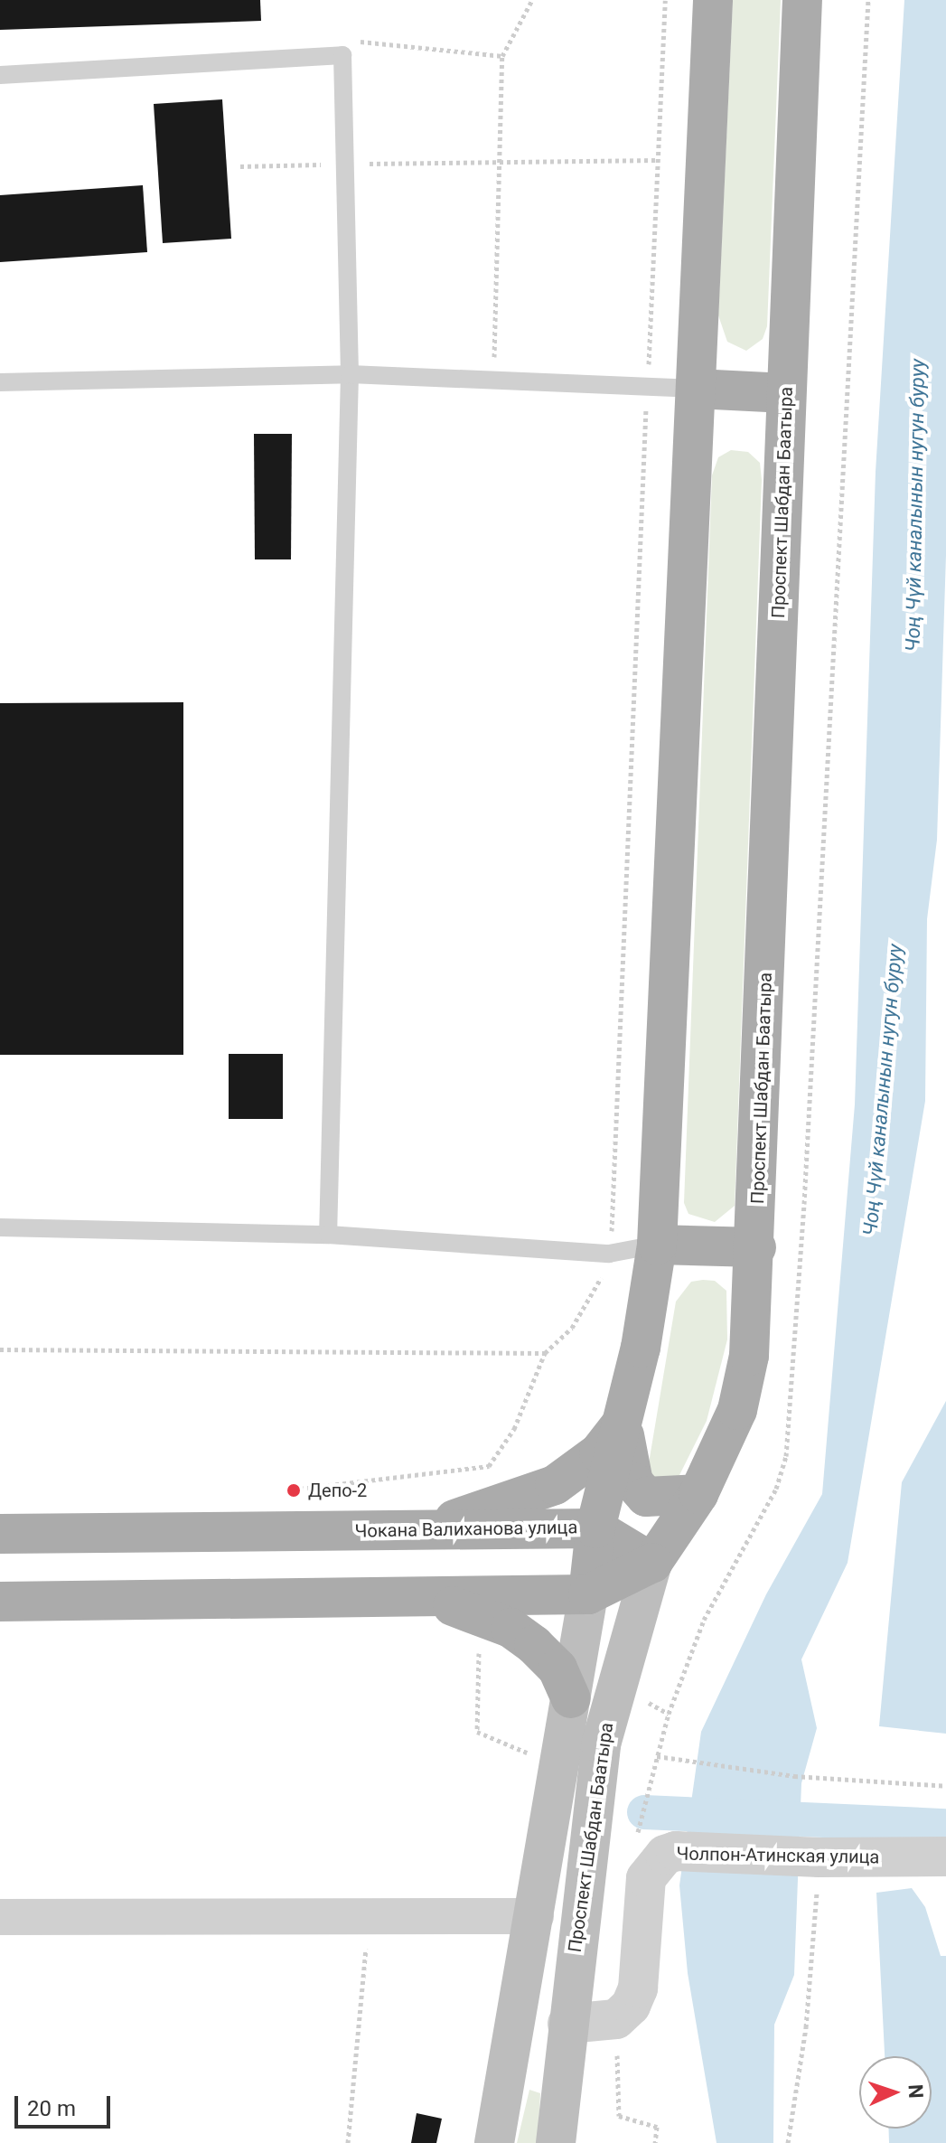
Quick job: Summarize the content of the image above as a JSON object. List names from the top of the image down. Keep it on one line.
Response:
{"streets":{"main road":["Проспект Шабдан Баатыра","Чокана Валиханова улица"],"street":["Чолпон-Атинская улица"]},"crossings":[["Проспект Шабдан Баатыра","Чокана Валиханова улица"],["Проспект Шабдан Баатыра","Чолпон-Атинская улица"]],"water":["Чоң Чүй каналынын нугун буруу"],"places":["Депо-2"],"scale_bar":"20 m","north":"right"}
